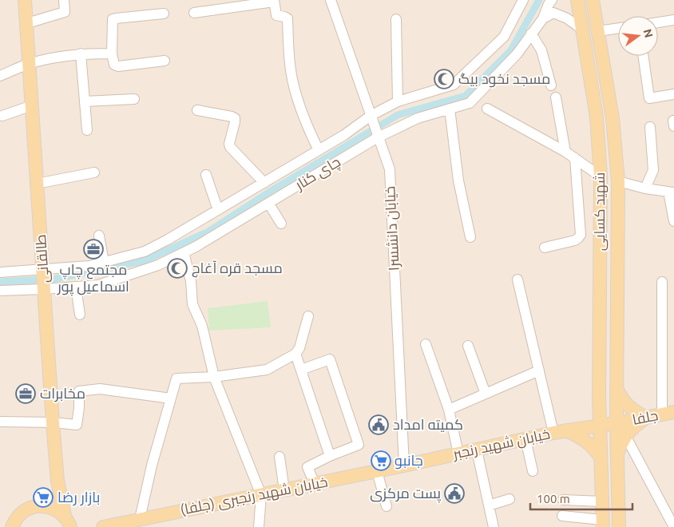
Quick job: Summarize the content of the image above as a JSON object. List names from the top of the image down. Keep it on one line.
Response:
{"streets":{"main road":["شهید کسایی","طالقانی","جلفا","خیابان شهید رنجبر","خیابان شهید رنجبری (جلفا)"],"street":["چای کنار","خیابان دانشسرا"]},"crossings":[["چای کنار","خیابان دانشسرا"],["چای کنار","طالقانی"],["شهید کسایی","جلفا"],["شهید کسایی","خیابان شهید رنجبر"],["خیابان دانشسرا","خیابان شهید رنجبر"],["خیابان دانشسرا","خیابان شهید رنجبری (جلفا)"],["جلفا","خیابان شهید رنجبر"],["خیابان شهید رنجبر","خیابان شهید رنجبری (جلفا)"]],"places":{"mosque":["مسجد نخود‌ بیگ","مسجد قره آغاج"],"office":["مجتمع چاپ اسماعیل پور","مخابرات"],"public building":["کمیته امداد","پست مرکزی"],"supermarket":["جانبو","بازار رضا"]},"scale_bar":"100 m","north":"right"}
